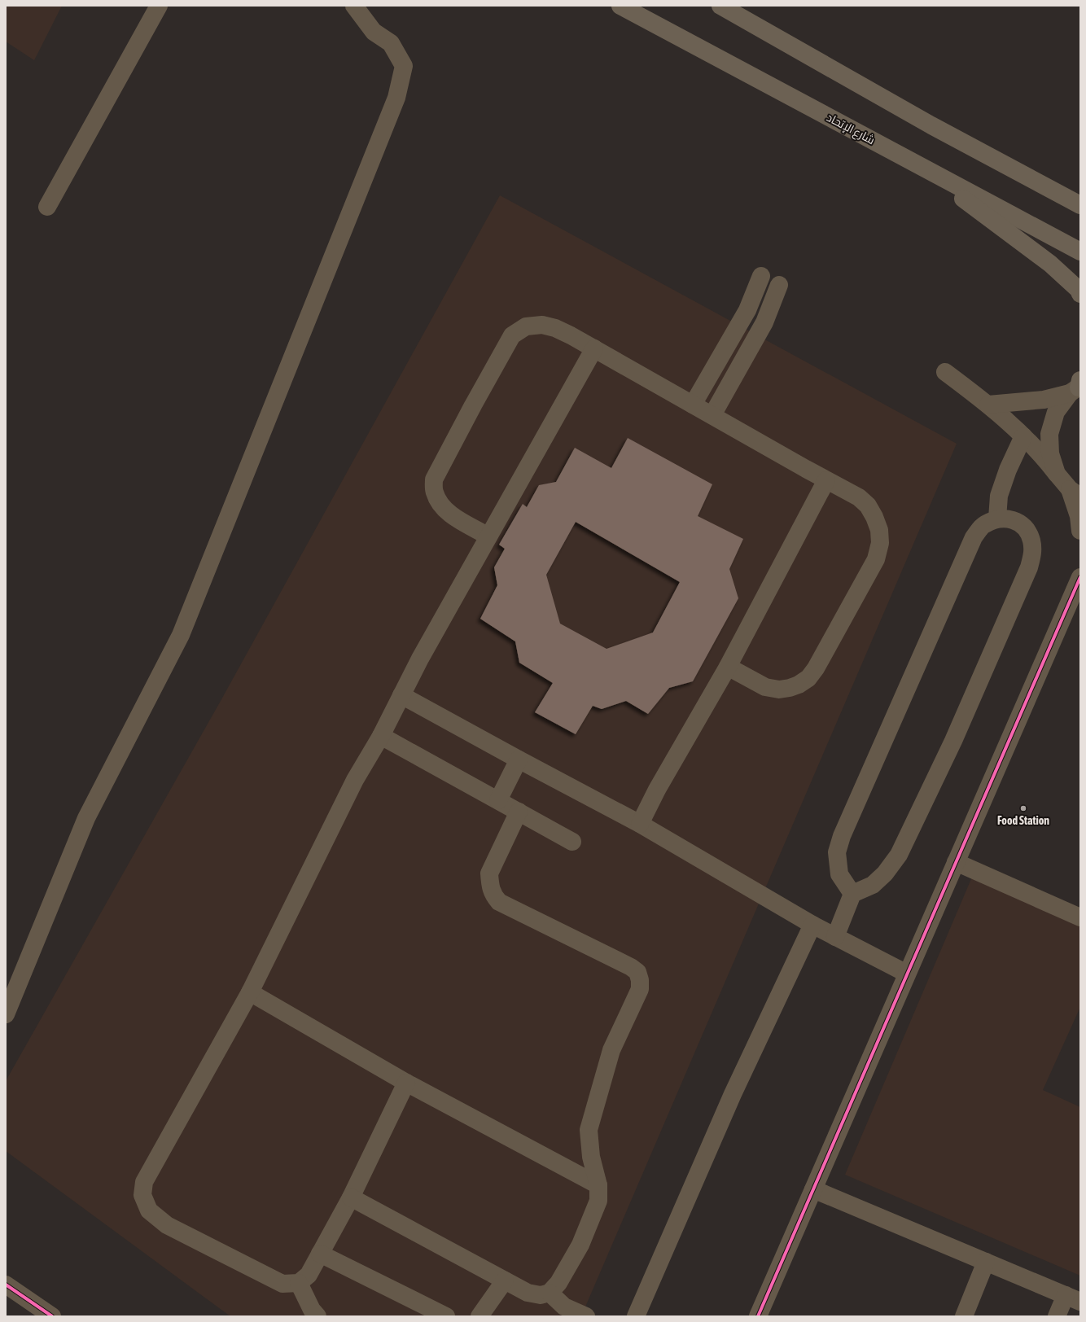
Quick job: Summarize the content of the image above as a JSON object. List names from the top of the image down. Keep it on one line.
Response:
{"streets":{"highway":["شارع الإتحاد"]},"places":["Food Station"]}
